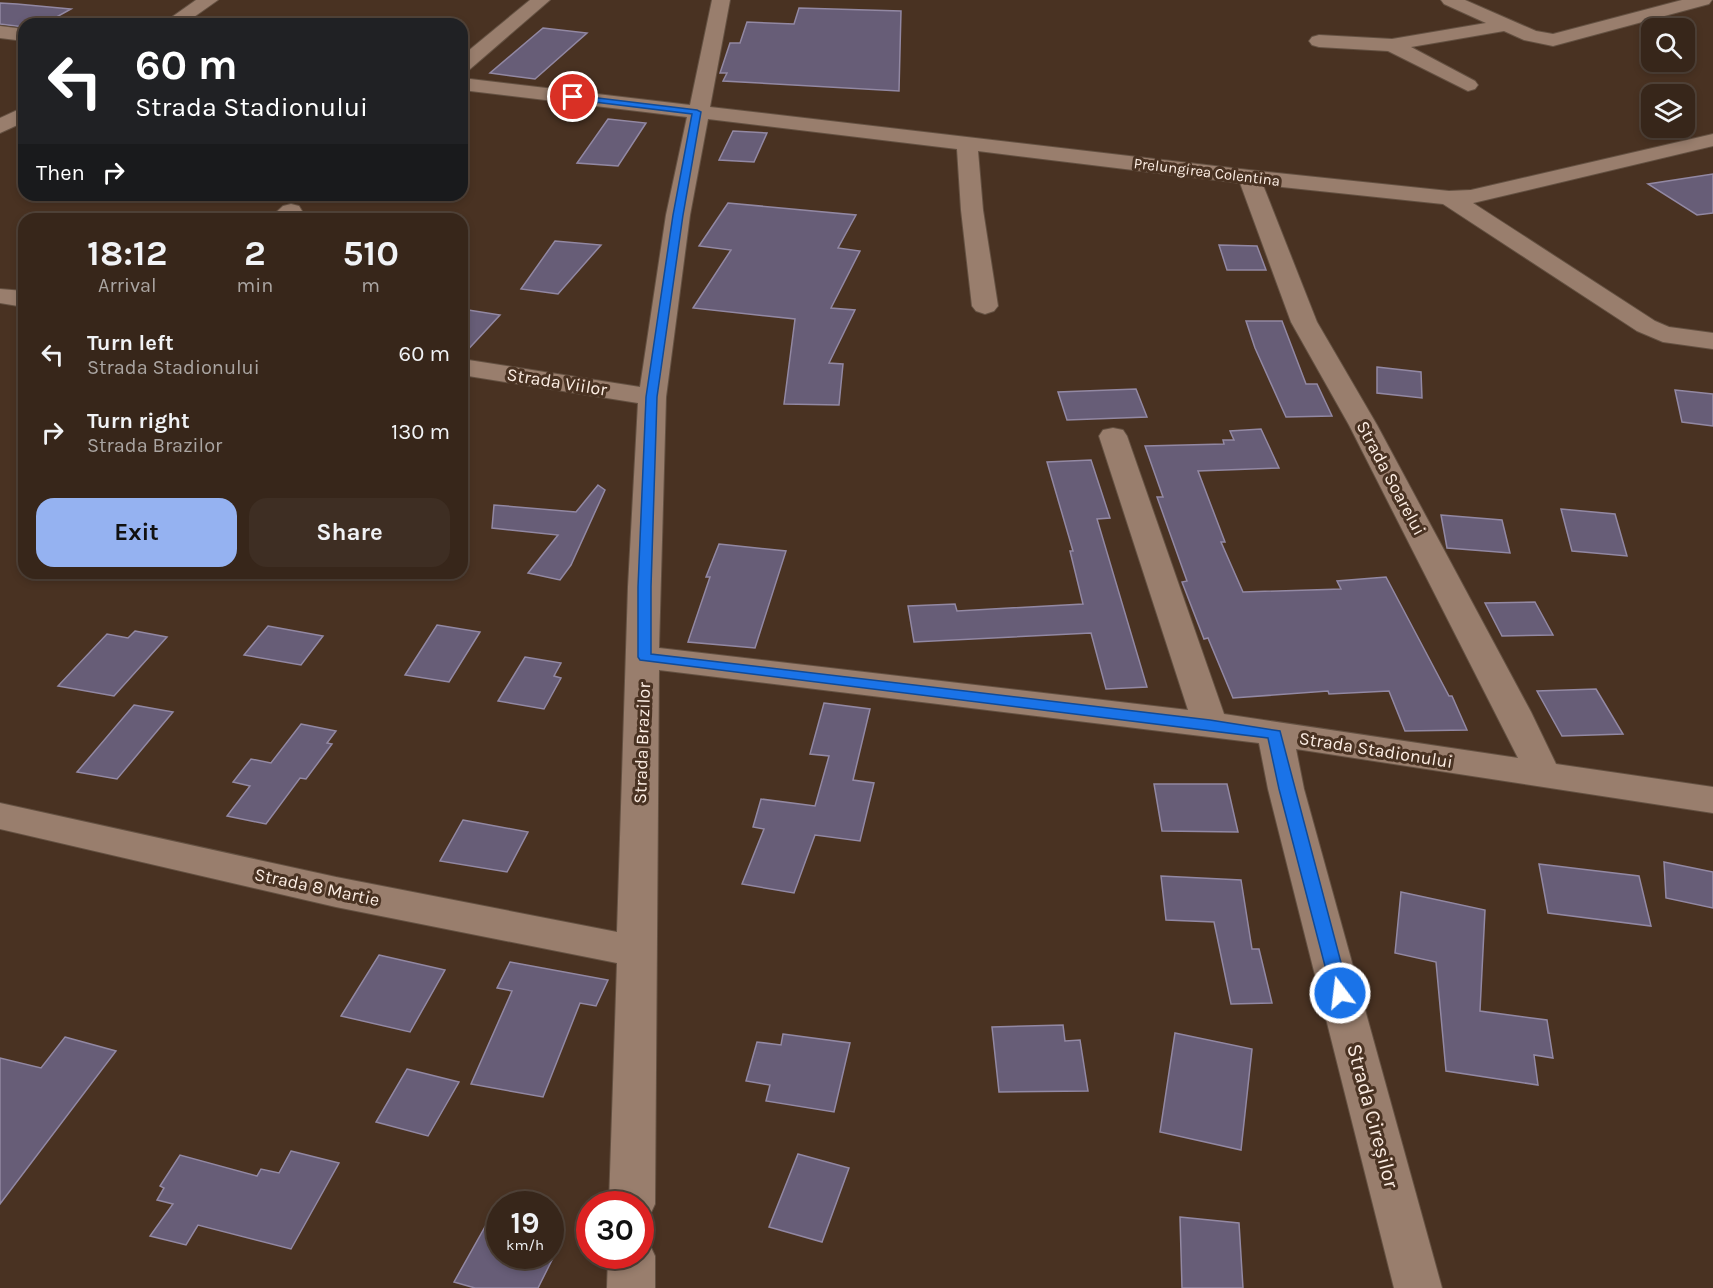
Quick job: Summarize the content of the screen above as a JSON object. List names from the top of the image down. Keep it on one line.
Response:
{"streets":{"street":["Prelungirea Colentina","Strada Viilor","Strada Soarelui","Strada Brazilor","Strada Stadionului","Strada 8 Martie","Strada Cireșilor"]},"crossings":[["Prelungirea Colentina","Strada Soarelui"],["Prelungirea Colentina","Strada Brazilor"],["Strada Viilor","Strada Brazilor"],["Strada Soarelui","Strada Stadionului"],["Strada Brazilor","Strada Stadionului"],["Strada Brazilor","Strada 8 Martie"],["Strada Stadionului","Strada Cireșilor"]],"page":{"turn":["60 m","Strada Stadionului"],"then":"Then","eta":["18:12","Arrival","2","min","510","m"],"list":[{"name":"Turn left","note":"Strada Stadionului","value":"60 m"},{"name":"Turn right","note":"Strada Brazilor","value":"130 m"}],"buttons":["Exit","Share"],"speed":"19 km/h","limit":"30"}}
